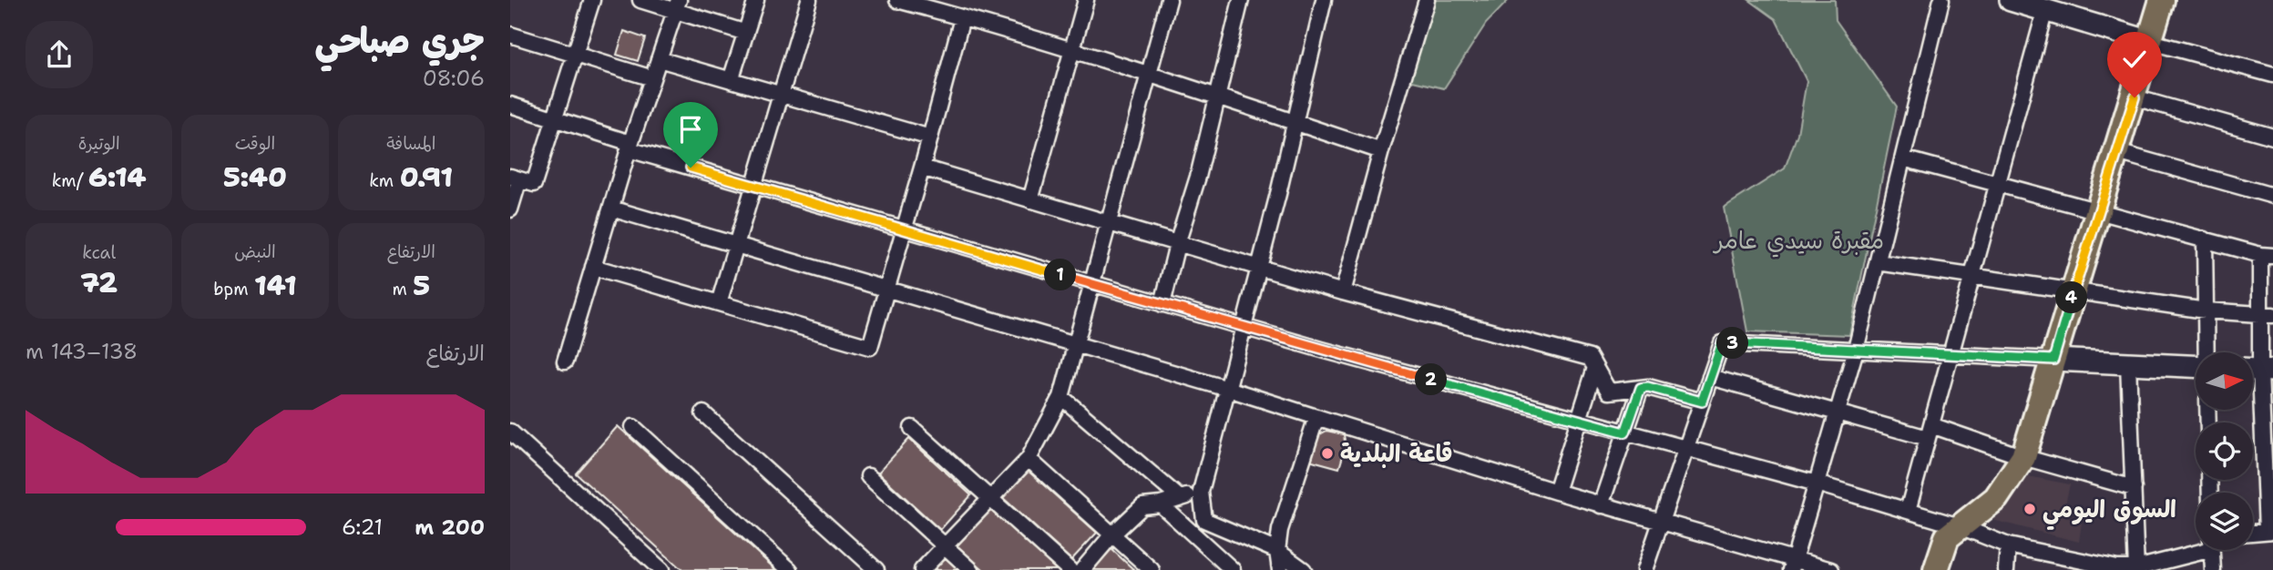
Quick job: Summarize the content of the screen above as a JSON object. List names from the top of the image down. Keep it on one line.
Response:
{"parks":["مقبرة سيدي عامر"],"places":["قاعة البلدية","السوق اليومي"],"north":"right","page":{"heading":["جري صباحي","08:06"],"stats":[["المسافة","0.91 km"],["الوقت","5:40"],["الوتيرة","6:14 /km"],["الارتفاع","5 m"],["النبض","141 bpm"],["kcal","72"]],"pins":["1","4","3","2"],"chart":["الارتفاع","138–143 m"],"list":[{"name":"200 m","note":"6:21"}]}}
